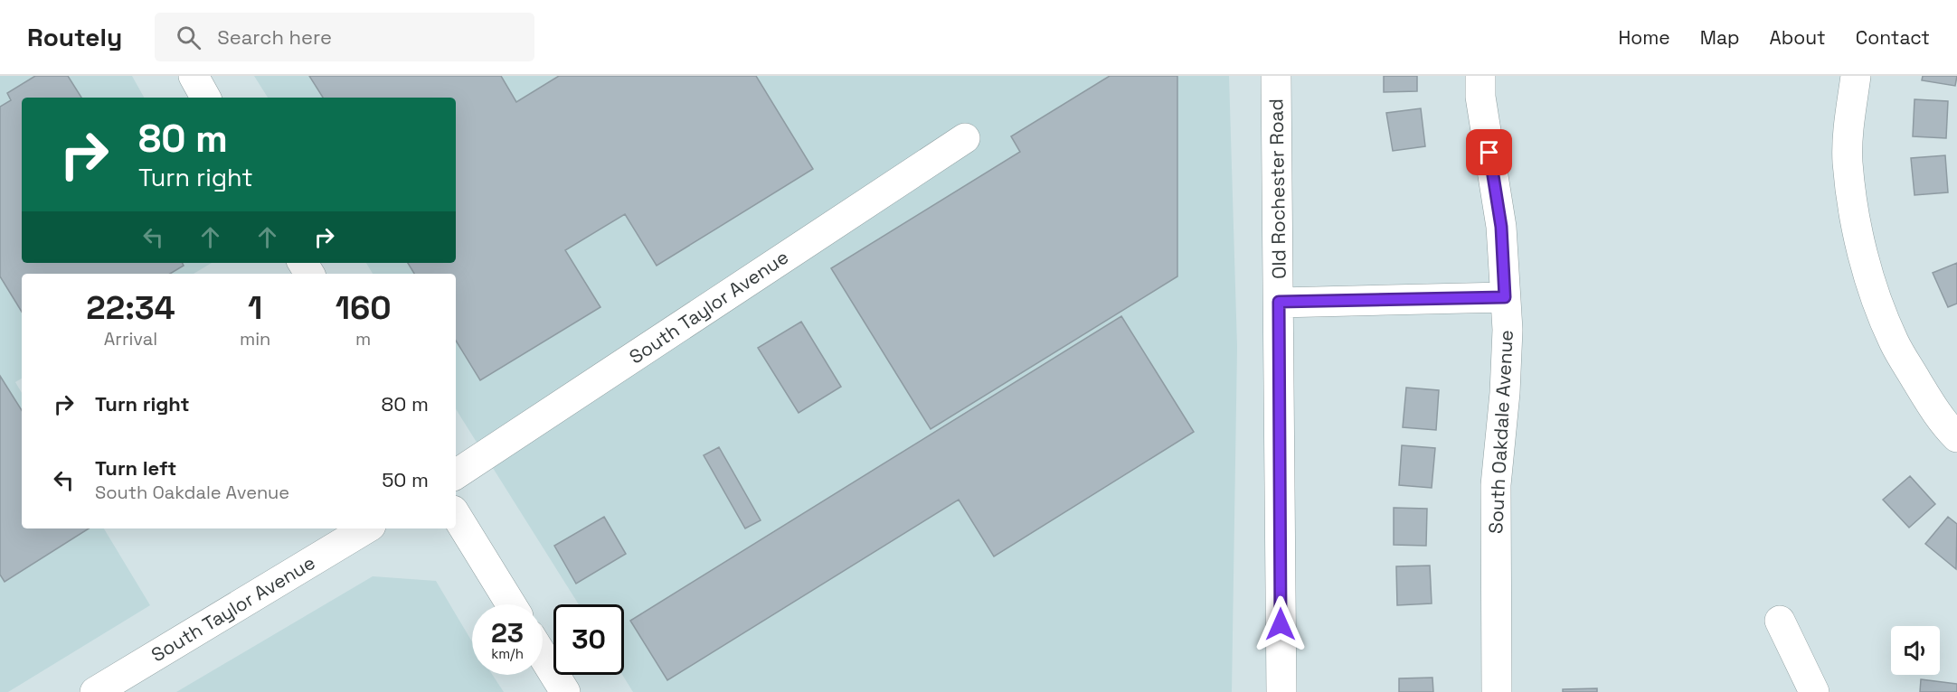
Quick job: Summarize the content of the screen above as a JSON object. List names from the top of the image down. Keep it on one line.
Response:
{"streets":{"street":["Old Rochester Road","South Taylor Avenue","South Oakdale Avenue"]},"page":{"header":"Routely","search":"Search here","nav":["Home","Map","About","Contact"],"turn":["80 m","Turn right"],"eta":["22:34","Arrival","1","min","160","m"],"list":[{"name":"Turn right","value":"80 m"},{"name":"Turn left","note":"South Oakdale Avenue","value":"50 m"}],"speed":"23 km/h","limit":"30"}}
